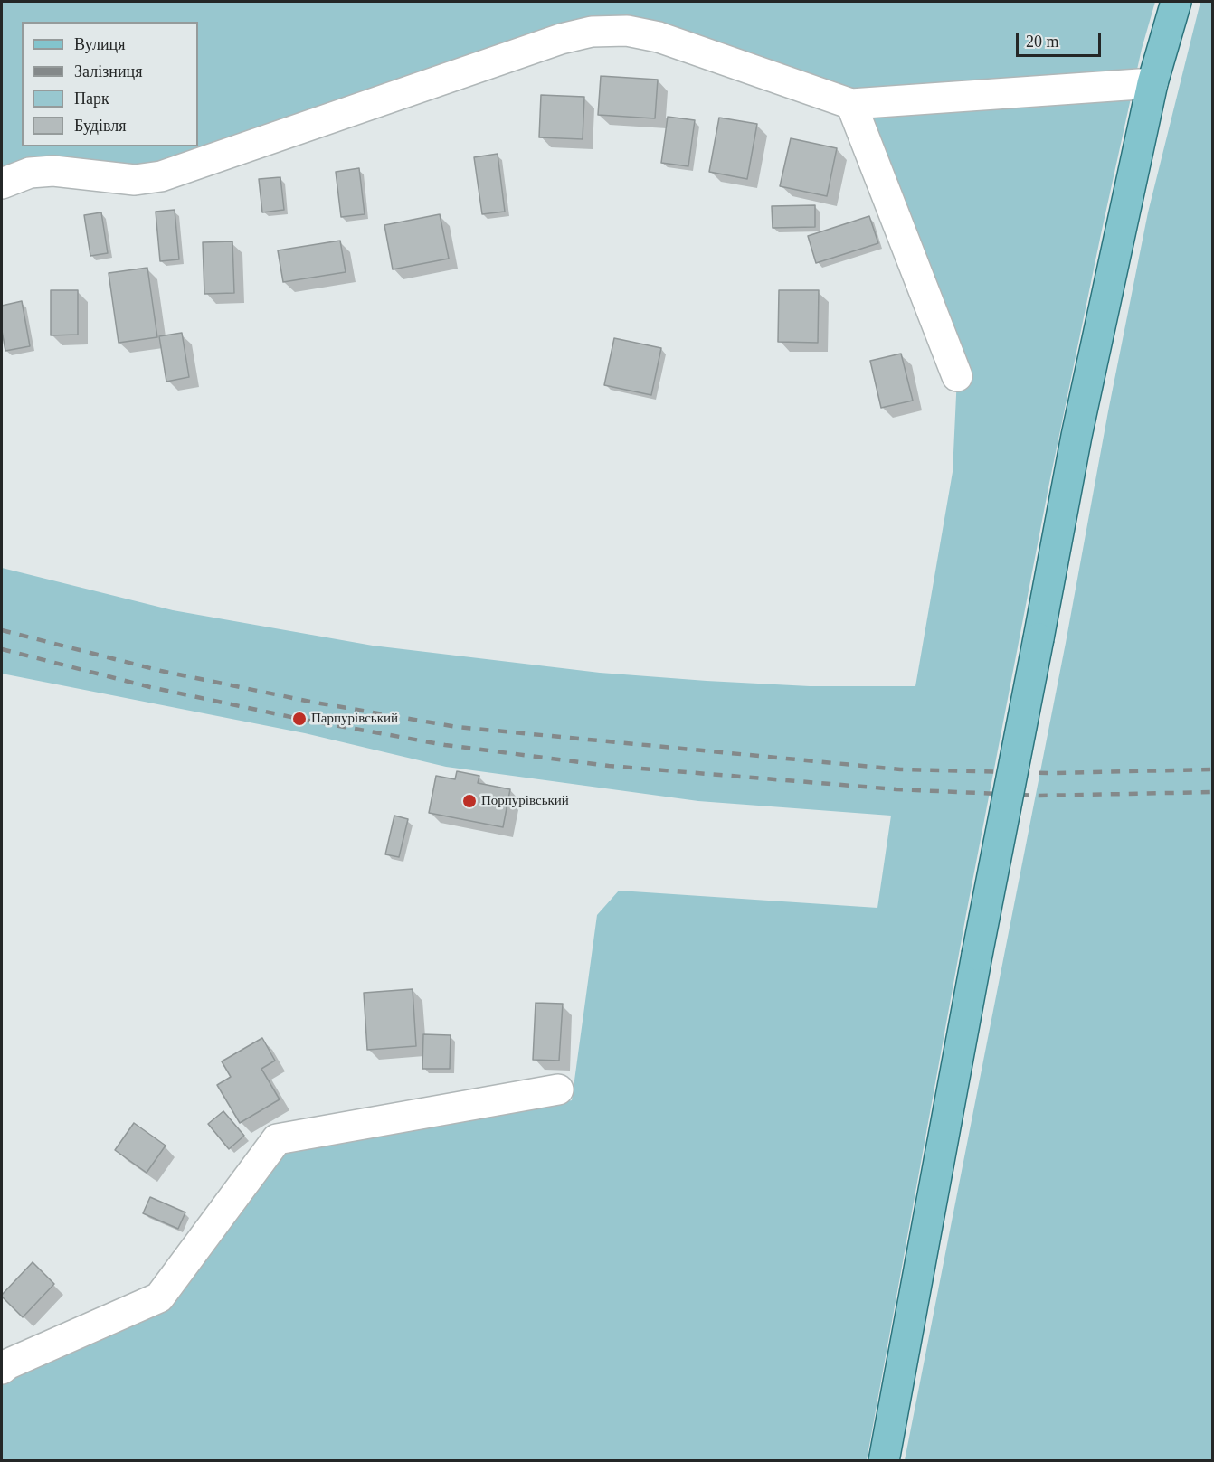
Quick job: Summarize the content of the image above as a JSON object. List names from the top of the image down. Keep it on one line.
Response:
{"places":["Парпурівський","Порпурівський"],"legend":["Вулиця","Залізниця","Парк","Будівля"],"scale_bar":"20 m"}
